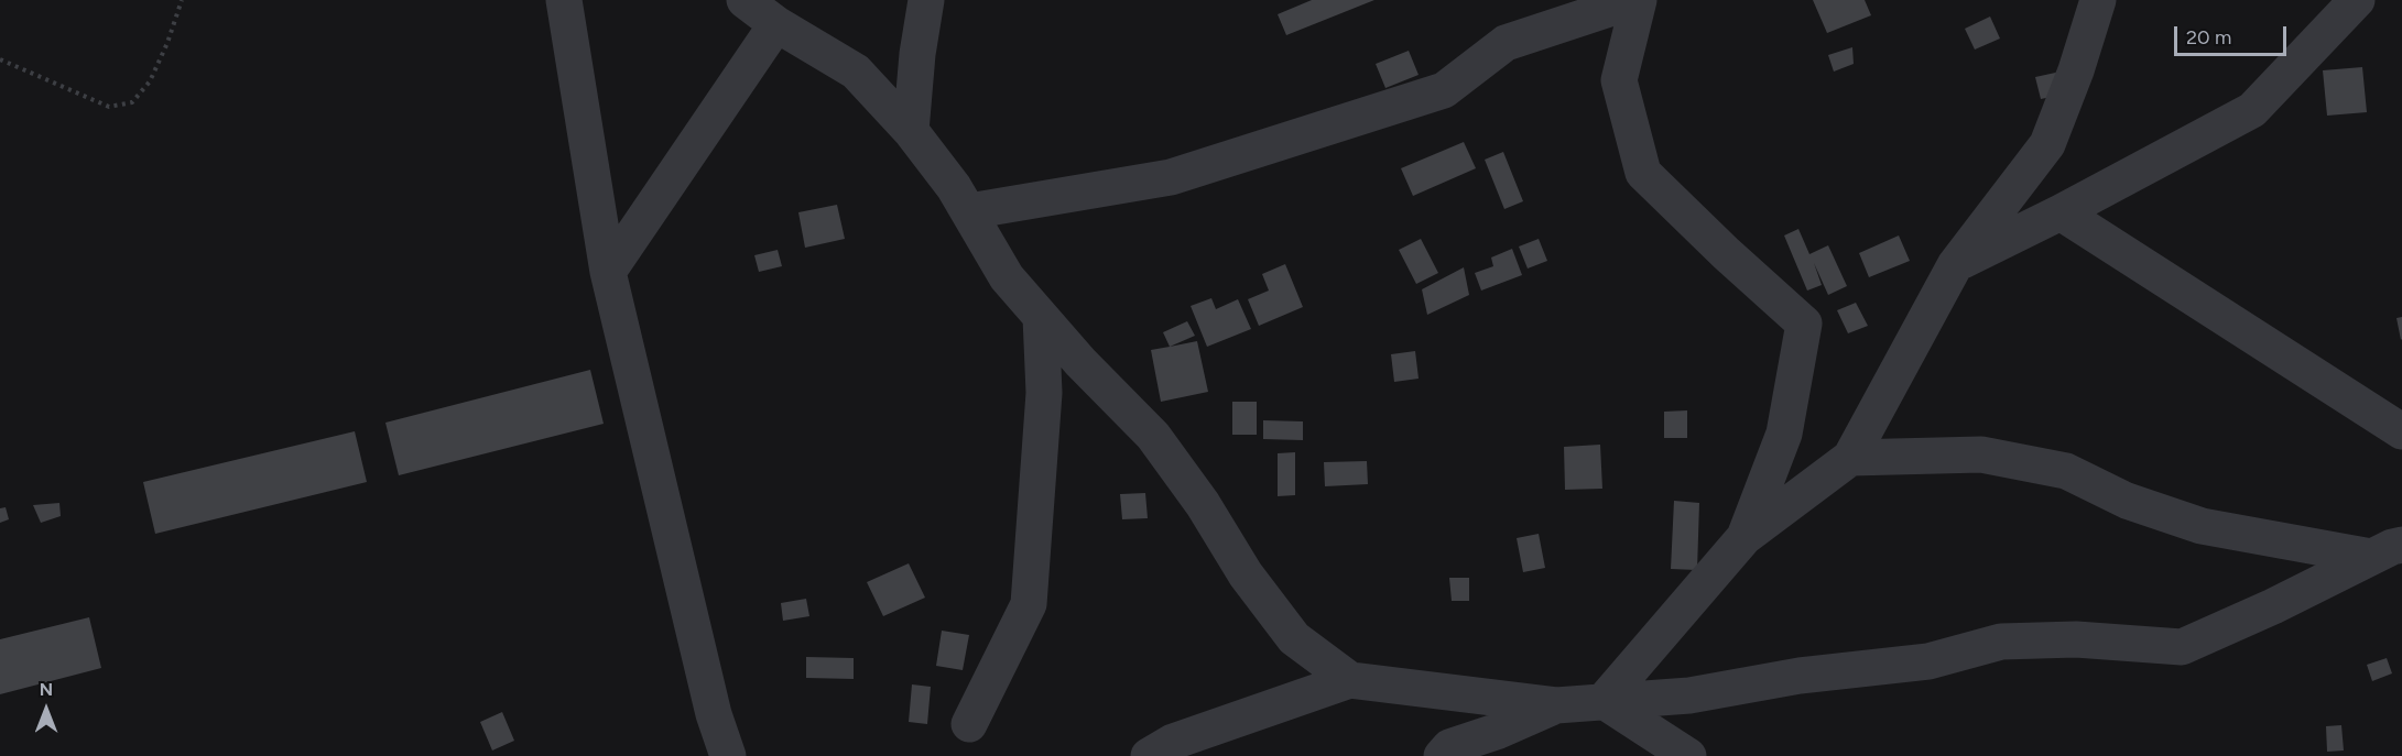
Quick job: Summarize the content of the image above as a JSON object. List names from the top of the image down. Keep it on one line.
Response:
{"scale_bar":"20 m","north":"top"}
